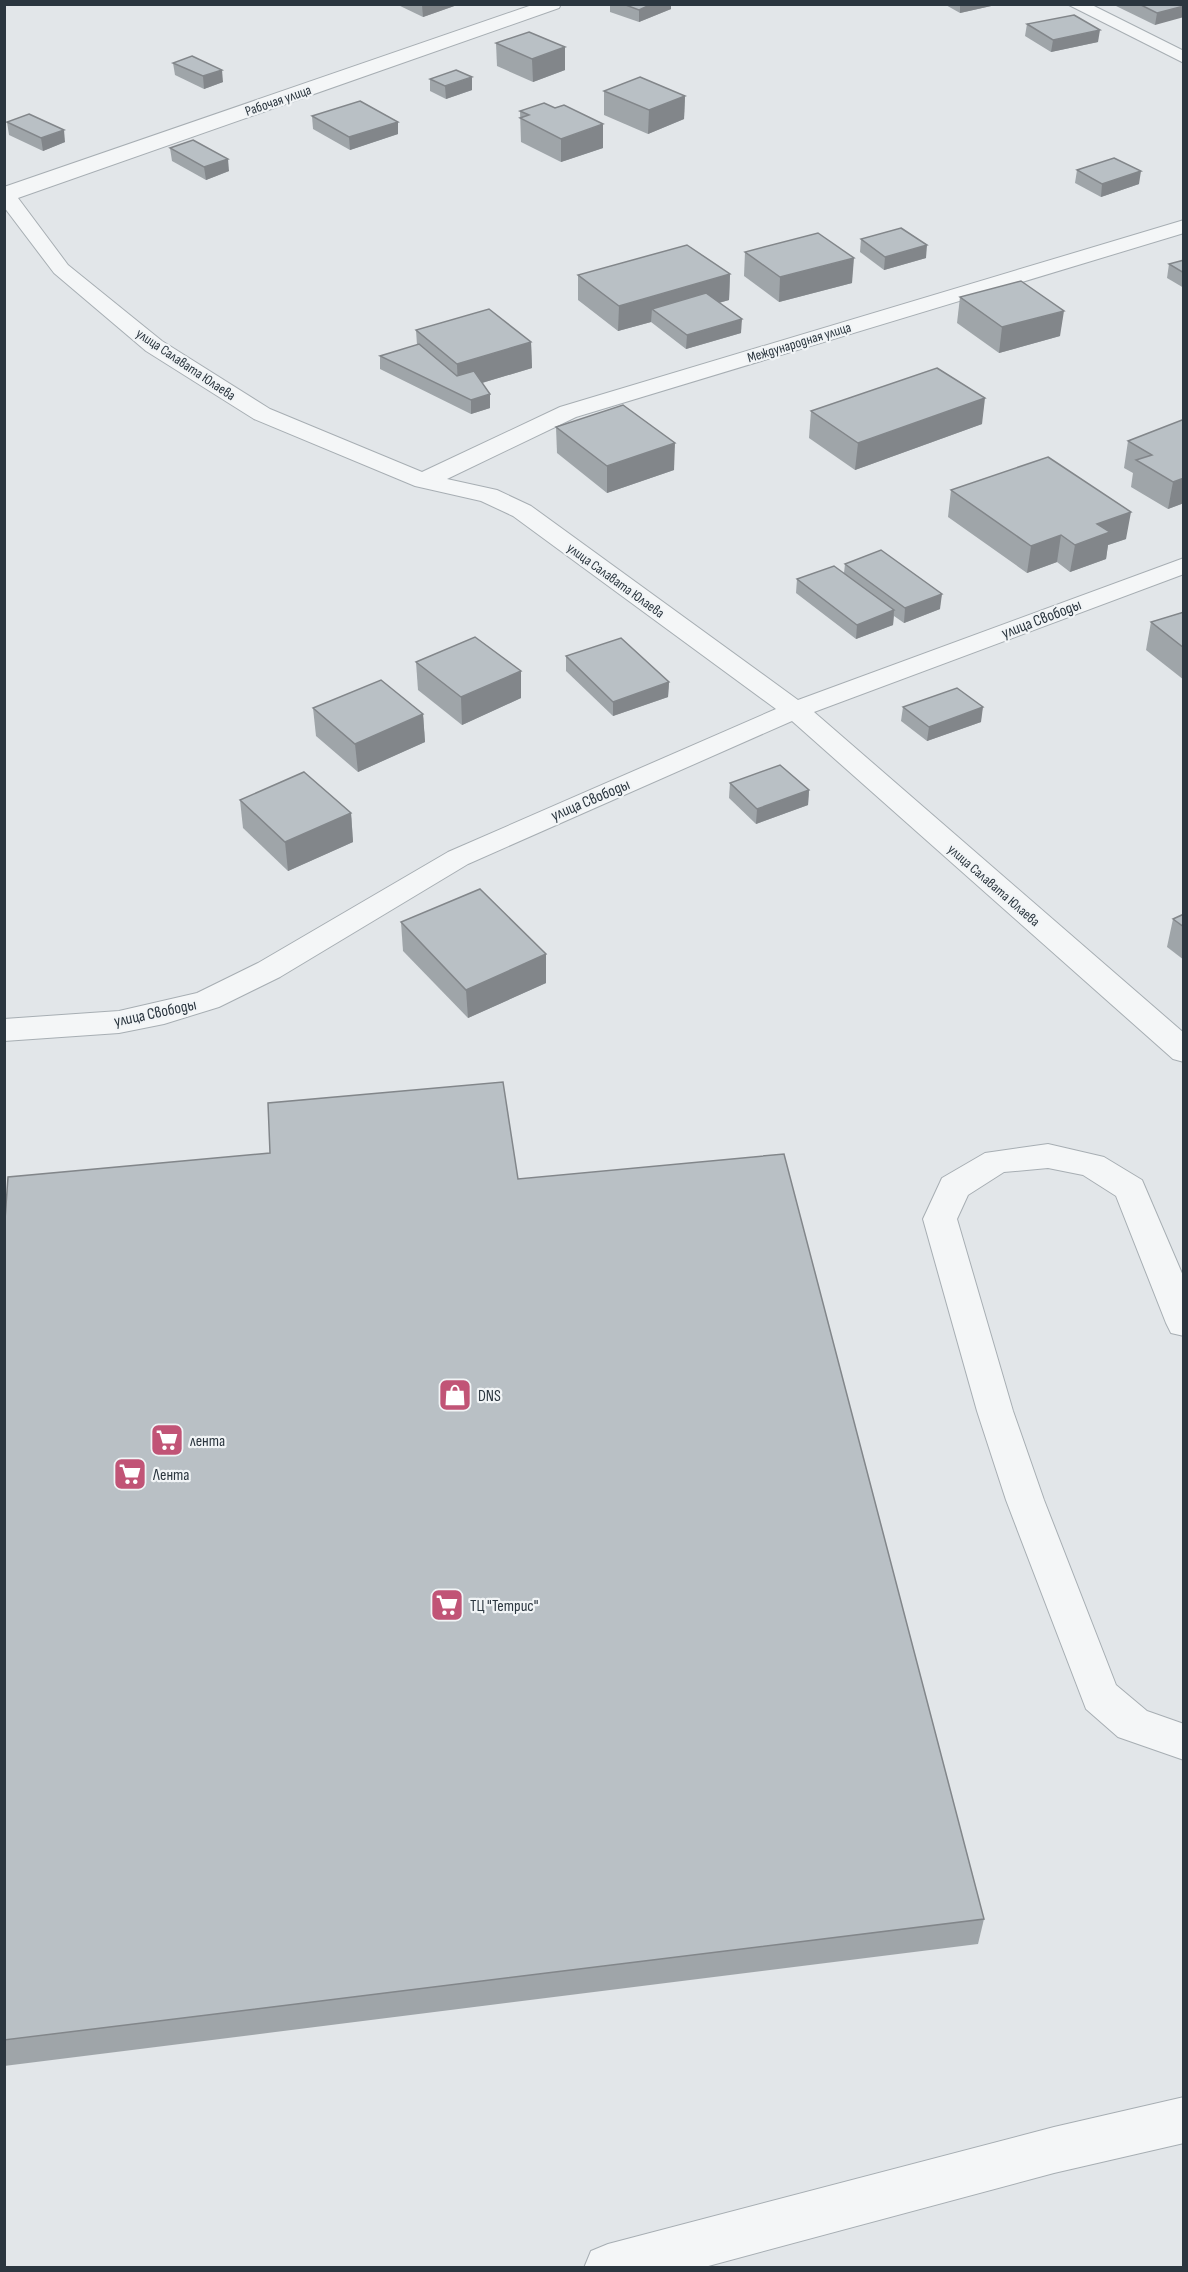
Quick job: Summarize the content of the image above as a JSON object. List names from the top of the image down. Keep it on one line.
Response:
{"streets":{"street":["Рабочая улица","Международная улица","улица Салавата Юлаева","улица Свободы"]},"crossings":[["Рабочая улица","улица Салавата Юлаева"],["Международная улица","улица Салавата Юлаева"],["улица Салавата Юлаева","улица Свободы"]],"places":{"shop":["DNS"],"supermarket":["лента","Лента","ТЦ \"Тетрис\""]}}
